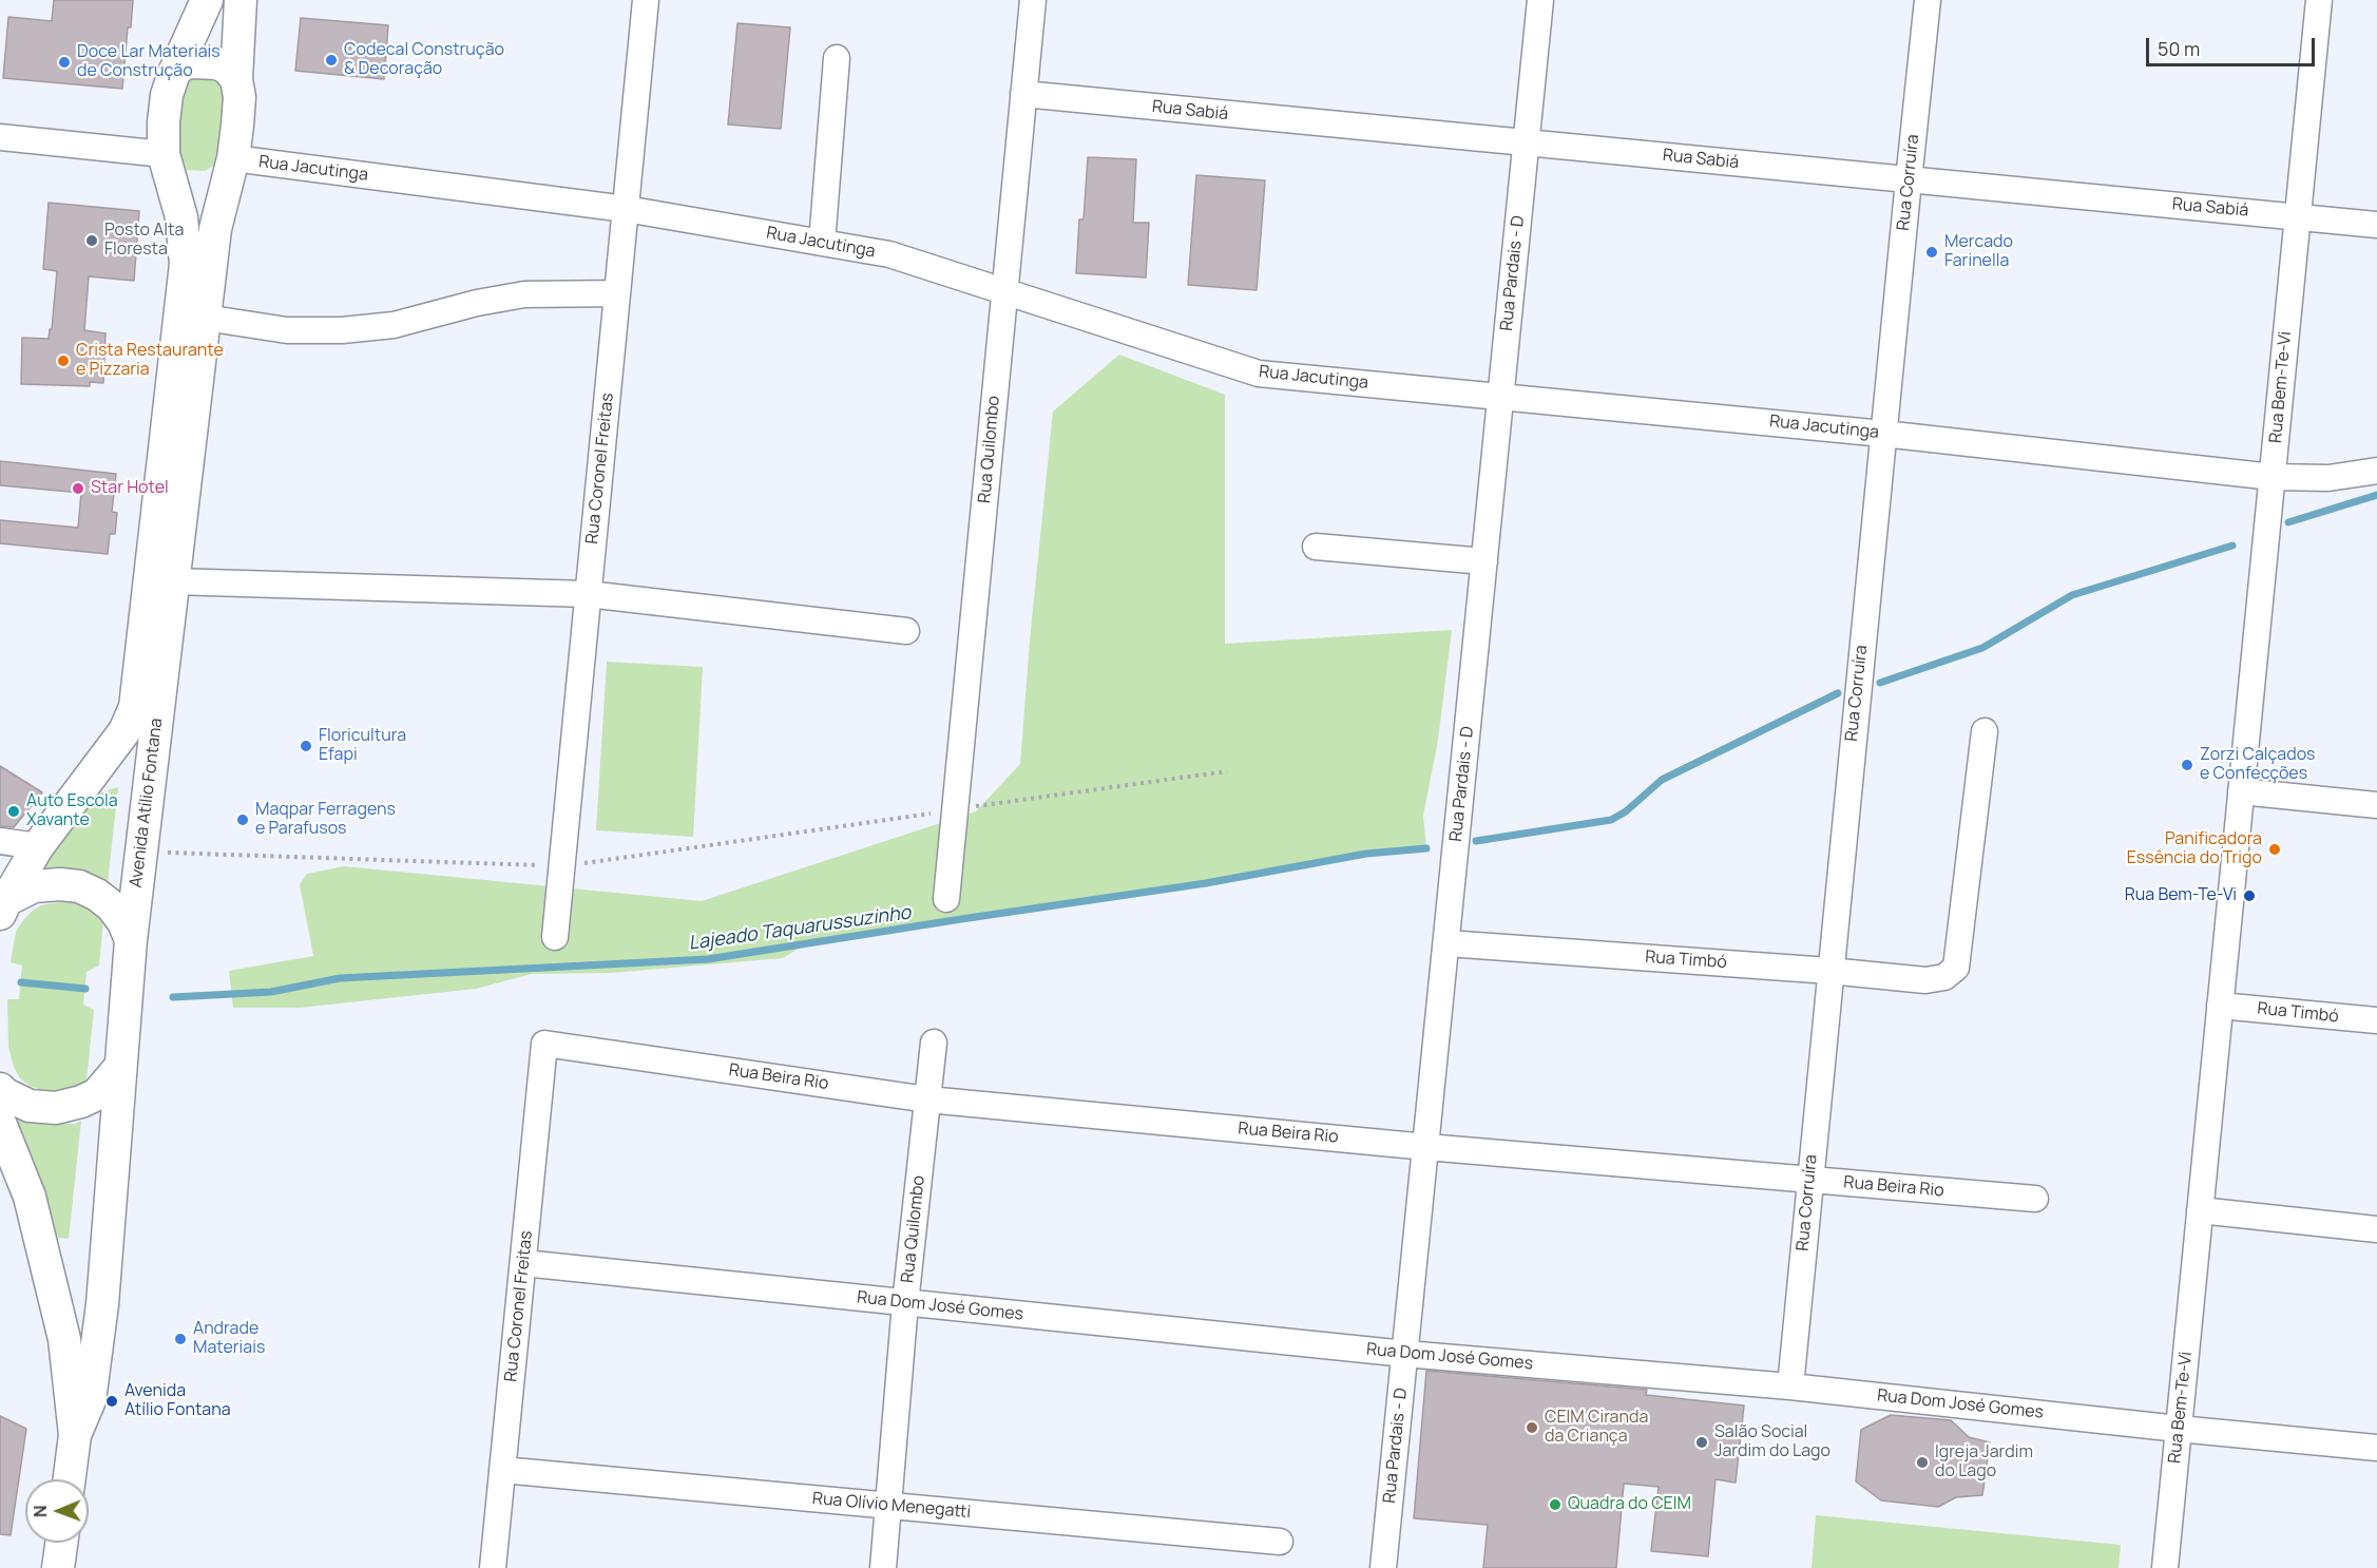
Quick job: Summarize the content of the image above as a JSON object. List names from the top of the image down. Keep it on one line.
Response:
{"streets":{"main road":["Avenida Atílio Fontana"],"street":["Rua Sabiá","Rua Jacutinga","Rua Corruíra","Rua Pardais - D","Rua Bem-Te-Vi","Rua Quilombo","Rua Coronel Freitas","Rua Timbó","Rua Beira Rio","Rua Dom José Gomes","Rua Olívio Menegatti"]},"crossings":[["Rua Sabiá","Rua Corruíra"],["Rua Sabiá","Rua Pardais - D"],["Rua Sabiá","Rua Bem-Te-Vi"],["Rua Sabiá","Rua Quilombo"],["Rua Jacutinga","Rua Corruíra"],["Rua Jacutinga","Rua Pardais - D"],["Rua Jacutinga","Rua Bem-Te-Vi"],["Rua Jacutinga","Rua Quilombo"],["Rua Jacutinga","Rua Coronel Freitas"],["Rua Jacutinga","Avenida Atílio Fontana"],["Rua Corruíra","Rua Timbó"],["Rua Corruíra","Rua Beira Rio"],["Rua Corruíra","Rua Dom José Gomes"],["Rua Pardais - D","Rua Timbó"],["Rua Pardais - D","Rua Beira Rio"],["Rua Pardais - D","Rua Dom José Gomes"],["Rua Bem-Te-Vi","Rua Timbó"],["Rua Bem-Te-Vi","Rua Dom José Gomes"],["Rua Quilombo","Rua Beira Rio"],["Rua Quilombo","Rua Dom José Gomes"],["Rua Quilombo","Rua Olívio Menegatti"],["Rua Coronel Freitas","Rua Beira Rio"],["Rua Coronel Freitas","Rua Dom José Gomes"],["Rua Coronel Freitas","Rua Olívio Menegatti"]],"water":["Lajeado Taquarussuzinho"],"places":["Codecal Construção & Decoração","Doce Lar Materiais de Construção","Posto Alta Floresta","Mercado Farinella","Crista Restaurante e Pizzaria","Star Hotel","Floricultura Efapi","Zorzi Calçados e Confecções","Auto Escola Xavante","Maqpar Ferragens e Parafusos","Panificadora Essência do Trigo","Rua Bem-Te-Vi","Andrade Materiais","Avenida Atílio Fontana","CEIM Ciranda da Criança","Salão Social Jardim do Lago","Igreja Jardim do Lago","Quadra do CEIM"],"scale_bar":"50 m","north":"left"}
